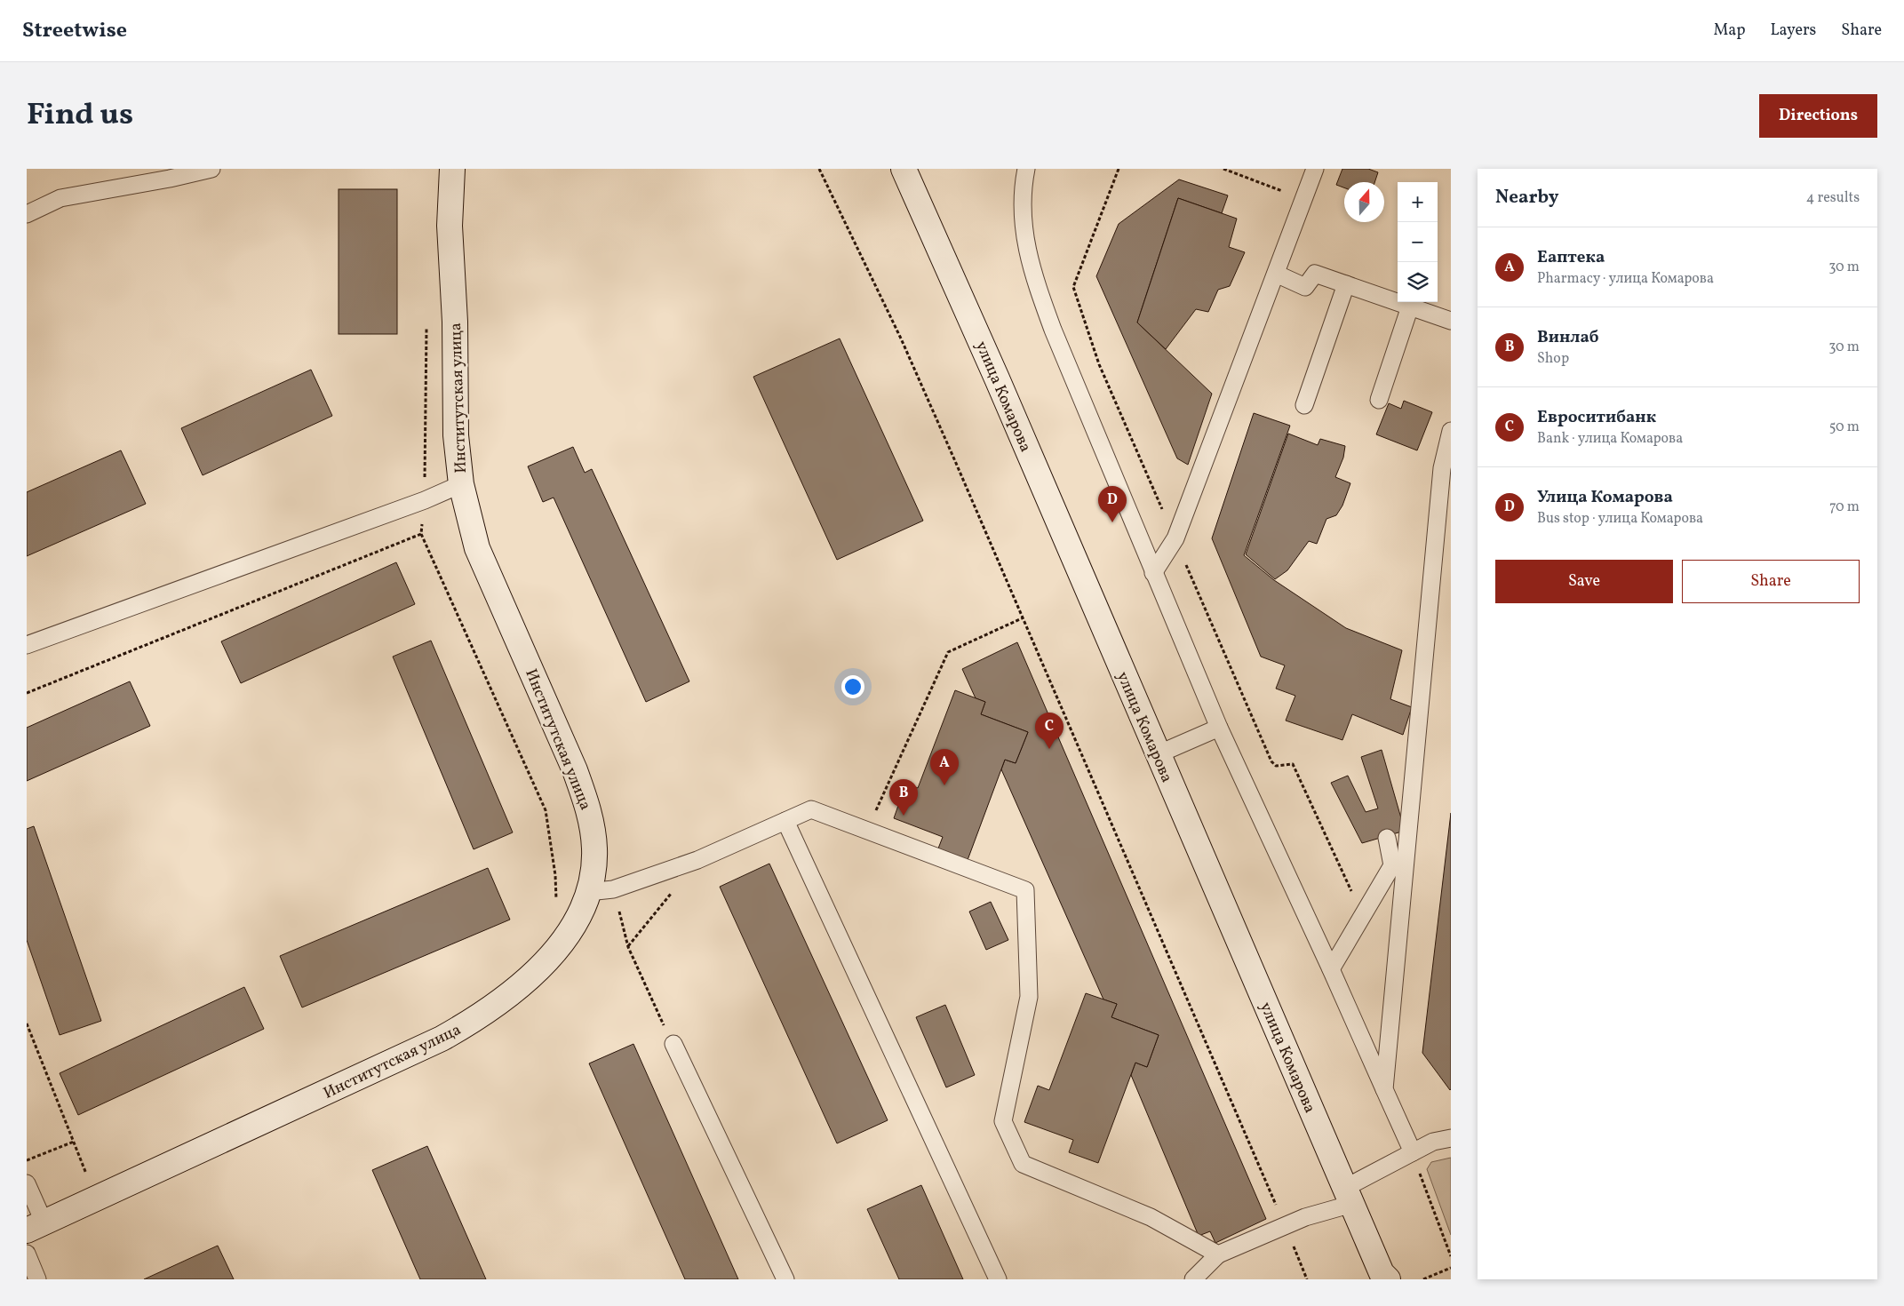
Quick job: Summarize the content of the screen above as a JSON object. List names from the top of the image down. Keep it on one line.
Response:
{"streets":{"street":["улица Комарова","Институтская улица"]},"north":"top","page":{"header":"Streetwise","nav":["Map","Layers","Share"],"title":"Find us","buttons":["Directions",["Save","Share"]],"heading":["Nearby","4 results"],"map_buttons":["+","−"],"list":[{"mark":"A","name":"Еаптека","note":"Pharmacy · улица Комарова","value":"30 m"},{"mark":"B","name":"Винлаб","note":"Shop","value":"30 m"},{"mark":"C","name":"Евроситибанк","note":"Bank · улица Комарова","value":"50 m"},{"mark":"D","name":"Улица Комарова","note":"Bus stop · улица Комарова","value":"70 m"}],"pins":["D","C","A","B"]}}
